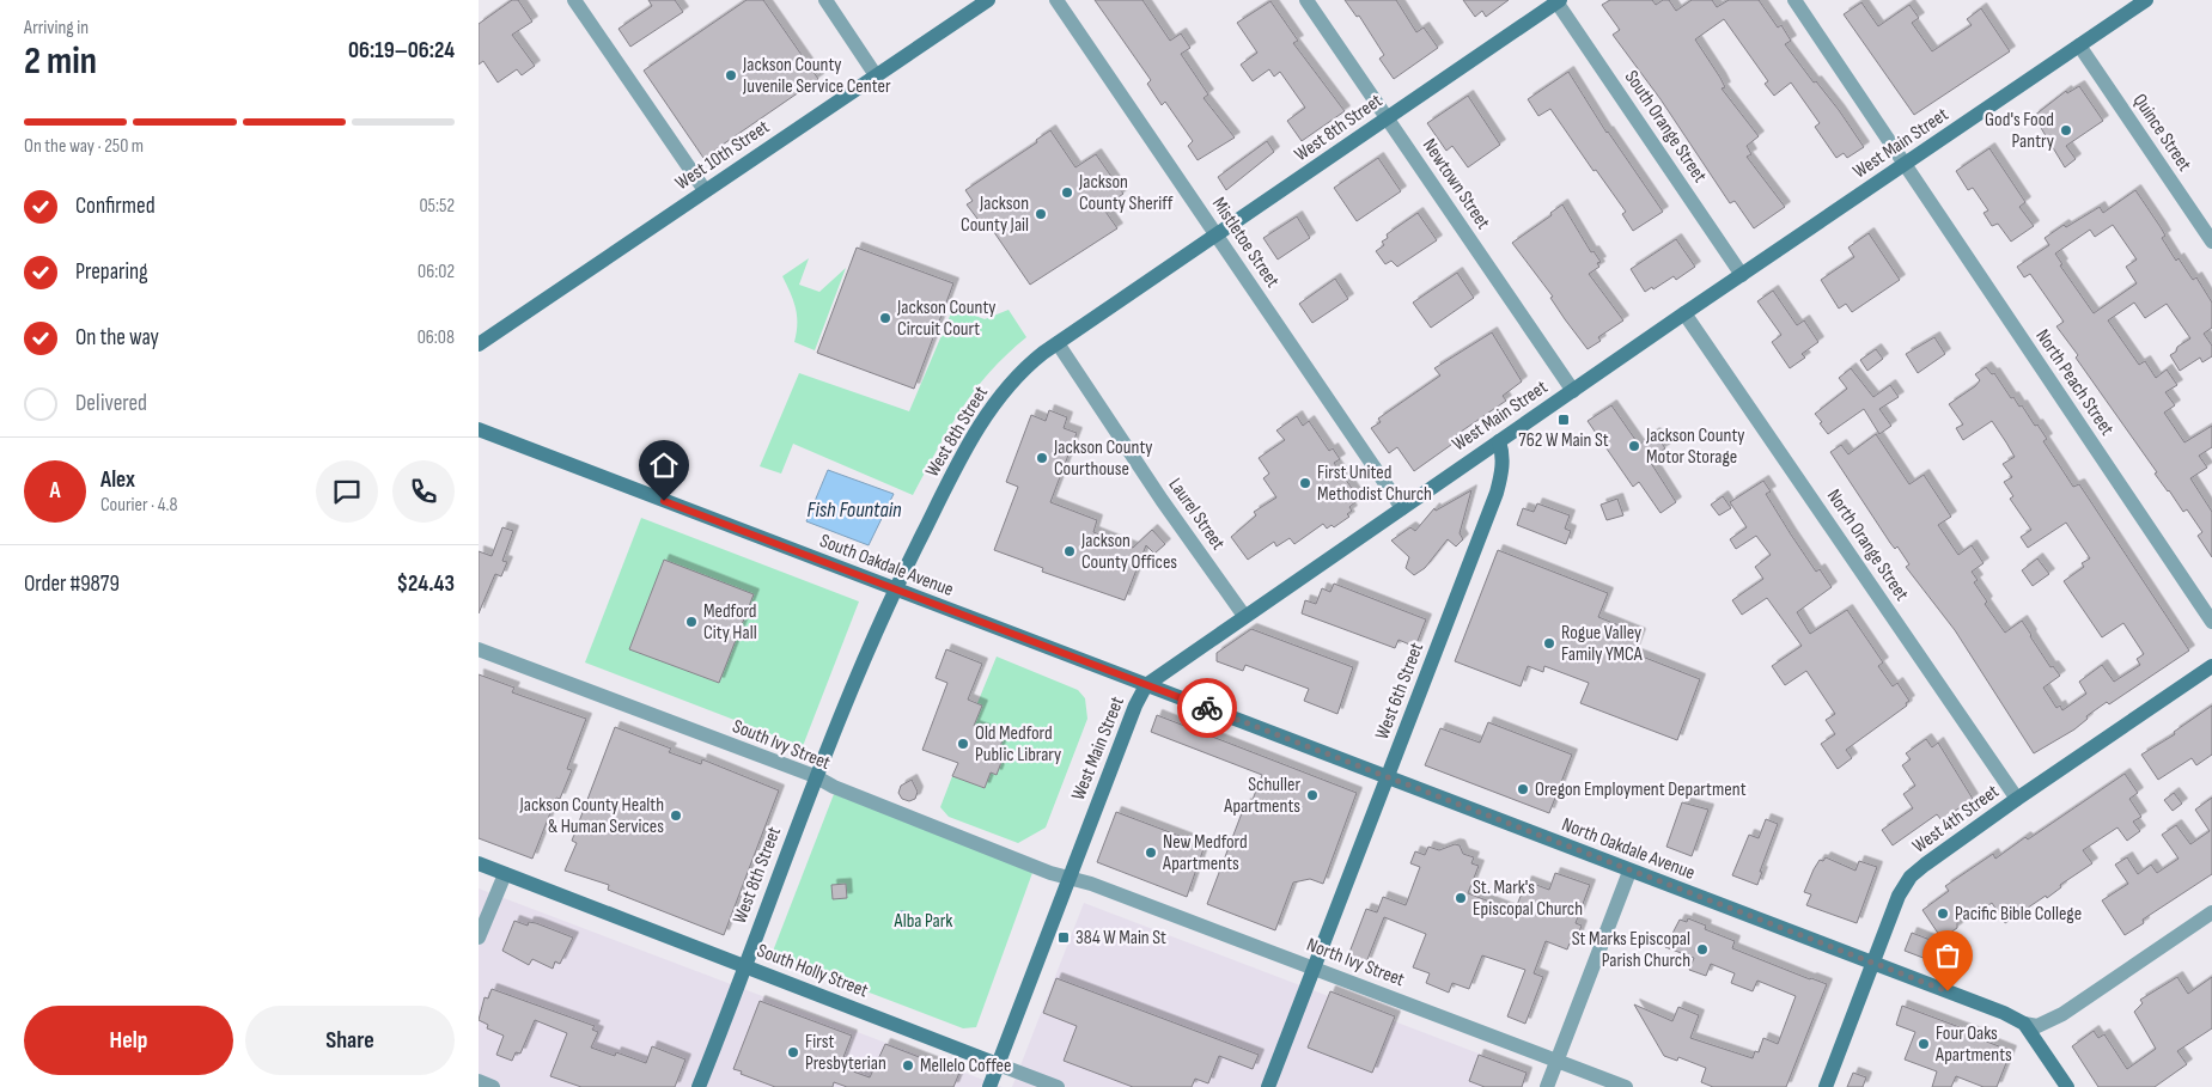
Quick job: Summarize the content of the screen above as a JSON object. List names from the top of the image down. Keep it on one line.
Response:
{"streets":{"street":["South Orange Street","West 8th Street","Quince Street","West Main Street","West 10th Street","Newtown Street","Mistletoe Street","North Peach Street","Laurel Street","North Orange Street","South Oakdale Avenue","West 6th Street","South Ivy Street","West 4th Street","North Oakdale Avenue","North Ivy Street","South Holly Street"]},"crossings":[["South Orange Street","West 8th Street"],["South Orange Street","West Main Street"],["West 8th Street","Newtown Street"],["West 8th Street","Mistletoe Street"],["West 8th Street","Laurel Street"],["West 8th Street","South Oakdale Avenue"],["West 8th Street","South Ivy Street"],["West 8th Street","South Holly Street"],["Quince Street","West Main Street"],["West Main Street","Newtown Street"],["West Main Street","Mistletoe Street"],["West Main Street","North Peach Street"],["West Main Street","Laurel Street"],["West Main Street","North Orange Street"],["West Main Street","South Oakdale Avenue"],["West Main Street","West 6th Street"],["West Main Street","South Ivy Street"],["West Main Street","North Oakdale Avenue"],["West Main Street","North Ivy Street"],["West Main Street","South Holly Street"],["North Orange Street","West 4th Street"],["South Oakdale Avenue","North Oakdale Avenue"],["West 6th Street","North Oakdale Avenue"],["West 6th Street","North Ivy Street"],["South Ivy Street","North Ivy Street"],["West 4th Street","North Oakdale Avenue"]],"water":["Fish Fountain"],"parks":["Alba Park"],"places":{"other":["Jackson County Juvenile Service Center","God's Food Pantry","Jackson County Sheriff","Jackson County Jail","Jackson County Circuit Court","Jackson County Motor Storage","Jackson County Courthouse","First United Methodist Church","Jackson County Offices","Medford City Hall","Rogue Valley Family YMCA","Old Medford Public Library","Oregon Employment Department","Schuller Apartments","Jackson County Health & Human Services","New Medford Apartments","St. Mark's Episcopal Church","Pacific Bible College","St Marks Episcopal Parish Church","Four Oaks Apartments","First Presbyterian","Mellelo Coffee"],"transit":["762 W Main St","384 W Main St"]},"page":{"heading":["2 min","Arriving in","06:19–06:24"],"panel":["Alex","Courier · 4.8","Order #9879","$24.43"],"bar":"On the way · 250 m","list":[["Confirmed","05:52"],["Preparing","06:02"],["On the way","06:08"],"Delivered"],"round":"A","buttons":["Help","Share"]}}
